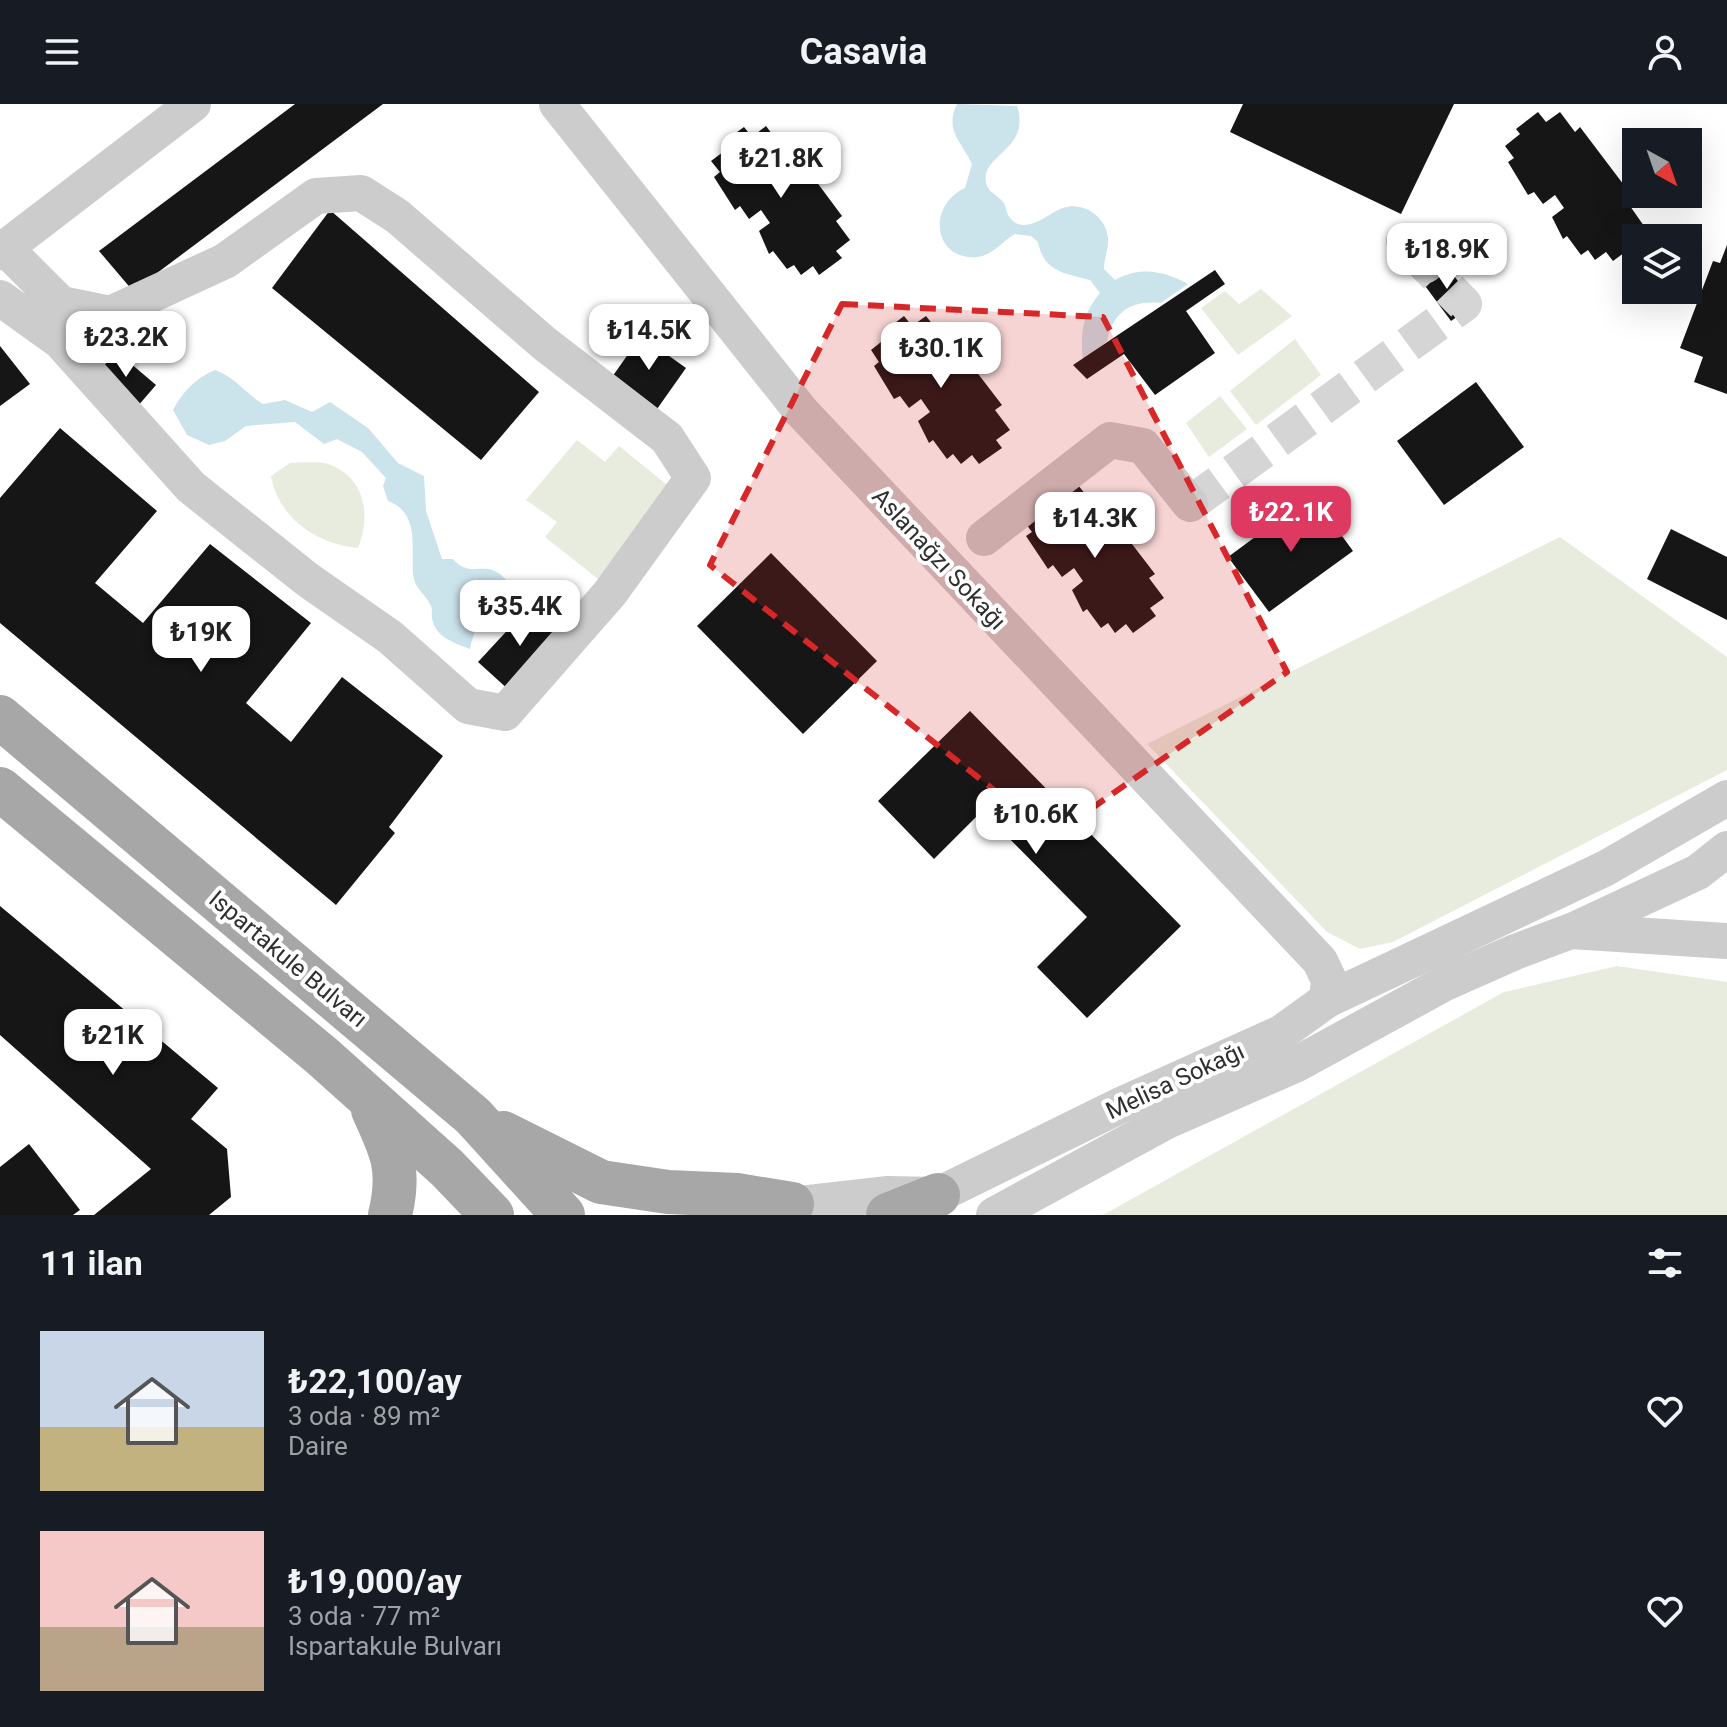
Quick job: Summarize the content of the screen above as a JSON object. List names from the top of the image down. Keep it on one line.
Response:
{"streets":{"main road":["Ispartakule Bulvarı"],"street":["Aslanağzı Sokağı","Melisa Sokağı"]},"crossings":[["Aslanağzı Sokağı","Melisa Sokağı"]],"north":"bottom right","page":{"header":"Casavia","price":["₺21.8K","₺18.9K","₺14.5K","₺23.2K","₺30.1K","₺22.1K","₺14.3K","₺35.4K","₺19K","₺10.6K","₺21K"],"heading":"11 ilan","list":[{"name":"₺22,100/ay","note":"3 oda · 89 m² · Daire"},{"name":"₺19,000/ay","note":"3 oda · 77 m² · Ispartakule Bulvarı"}]}}
